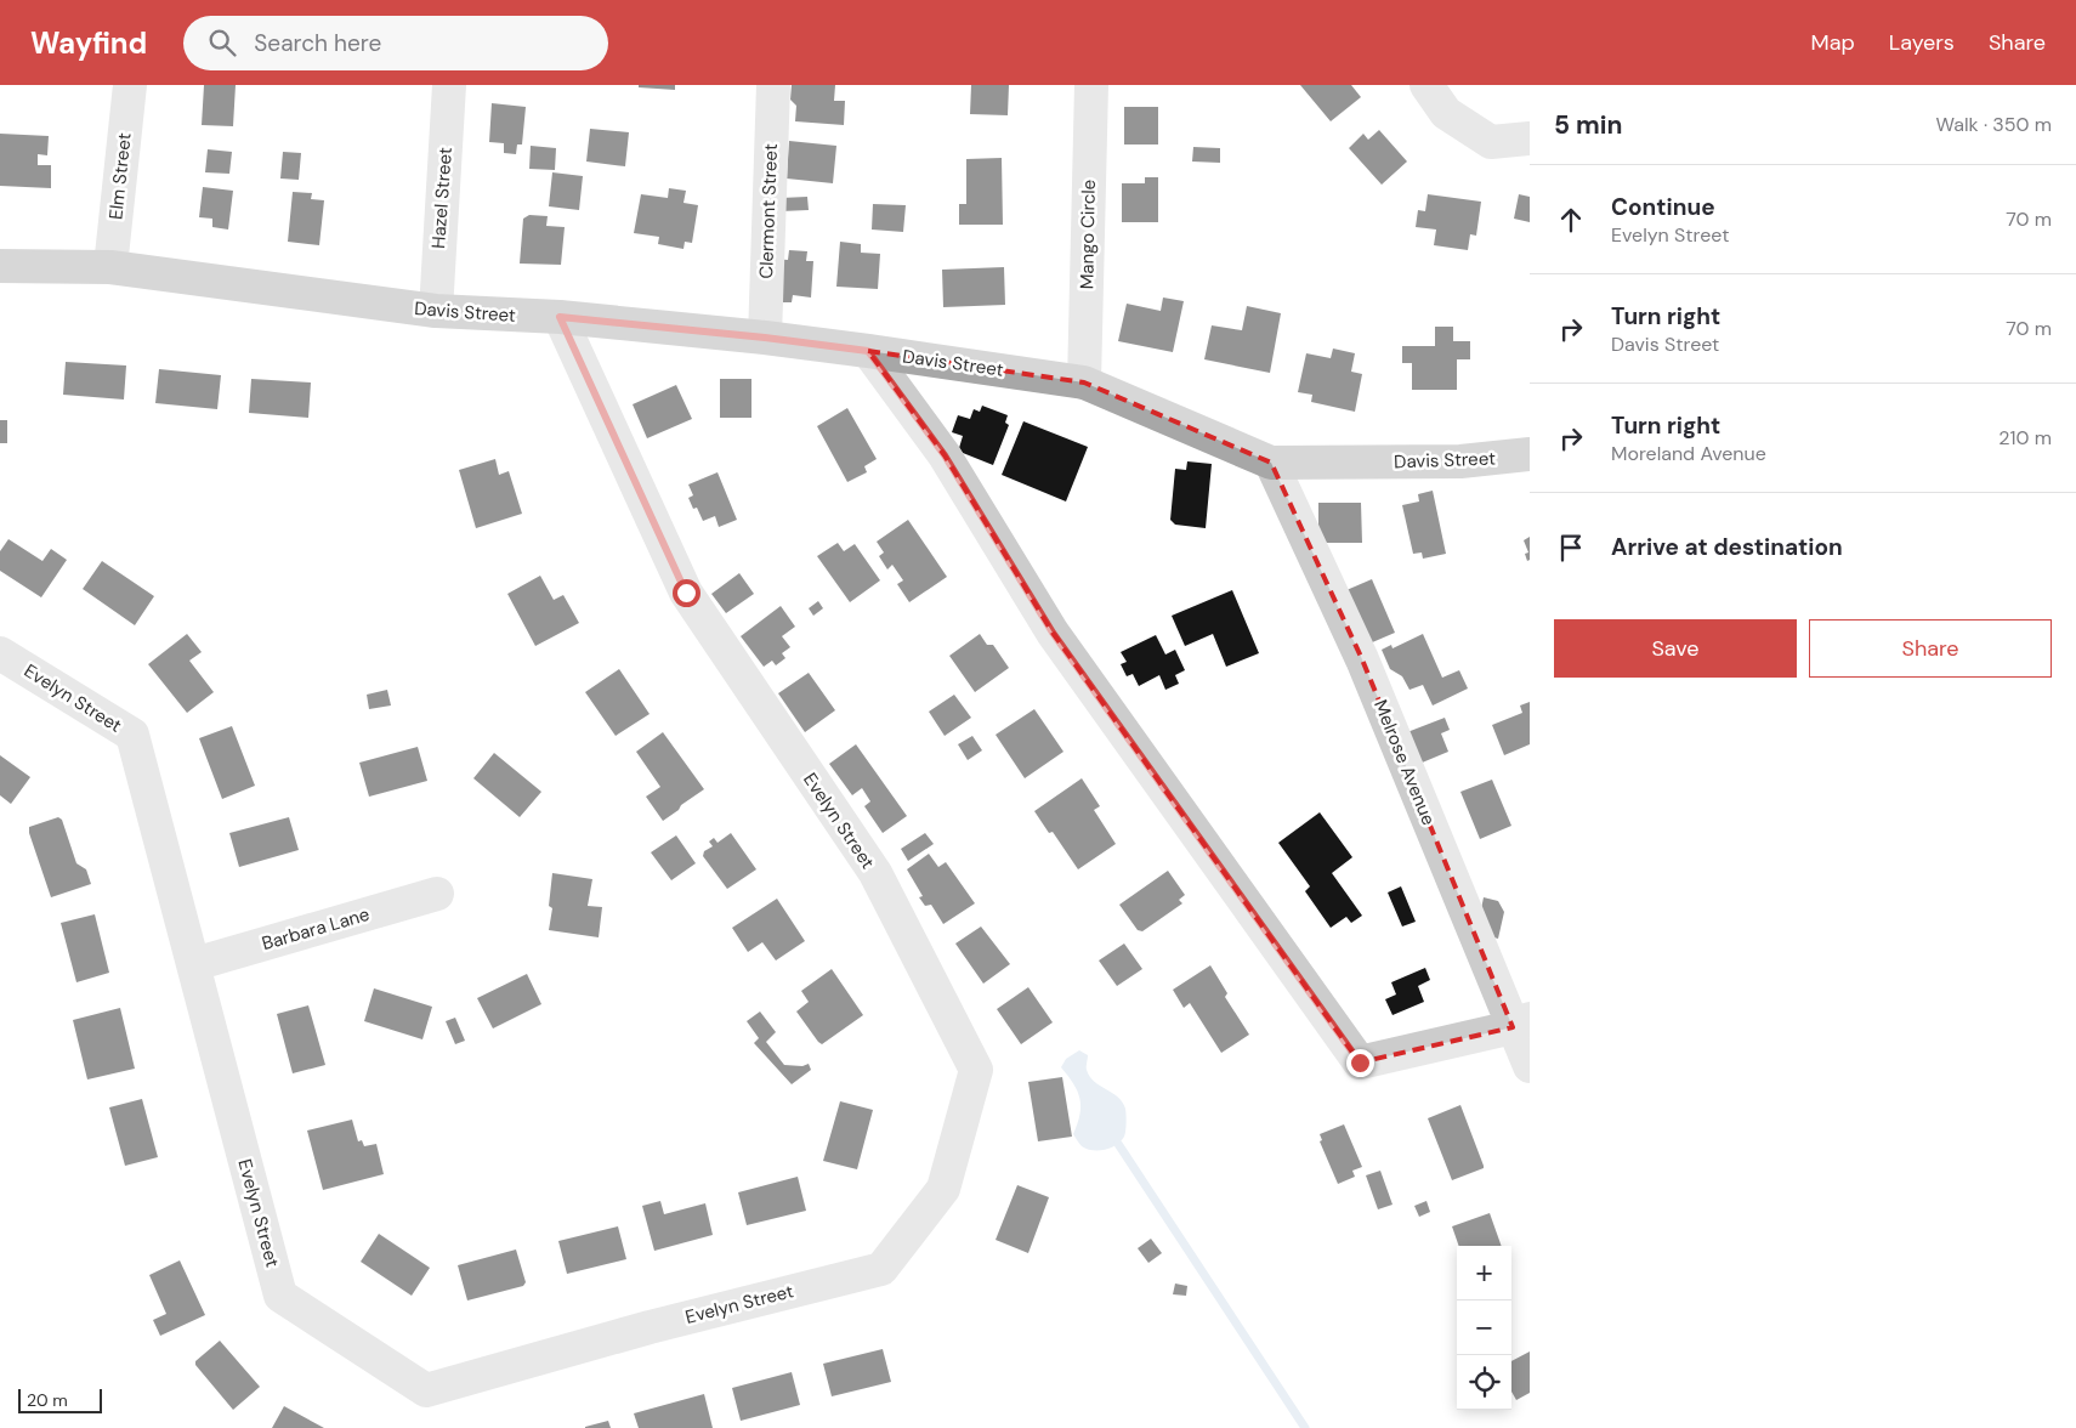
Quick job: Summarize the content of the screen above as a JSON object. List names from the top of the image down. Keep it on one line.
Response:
{"streets":{"main road":["Davis Street"],"street":["Elm Street","Hazel Street","Clermont Street","Mango Circle","Evelyn Street","Melrose Avenue","Barbara Lane"]},"crossings":[["Elm Street","Davis Street"],["Hazel Street","Davis Street"],["Clermont Street","Davis Street"],["Mango Circle","Davis Street"],["Davis Street","Evelyn Street"],["Davis Street","Melrose Avenue"],["Evelyn Street","Barbara Lane"]],"scale_bar":"20 m","page":{"header":"Wayfind","search":"Search here","nav":["Map","Layers","Share"],"heading":["5 min","Walk · 350 m"],"list":[["Continue","Evelyn Street","70 m"],["Turn right","Davis Street","70 m"],["Turn right","Moreland Avenue","210 m"],"Arrive at destination"],"buttons":["Save","Share"],"map_buttons":["+","−"],"scale":"20 m"}}
